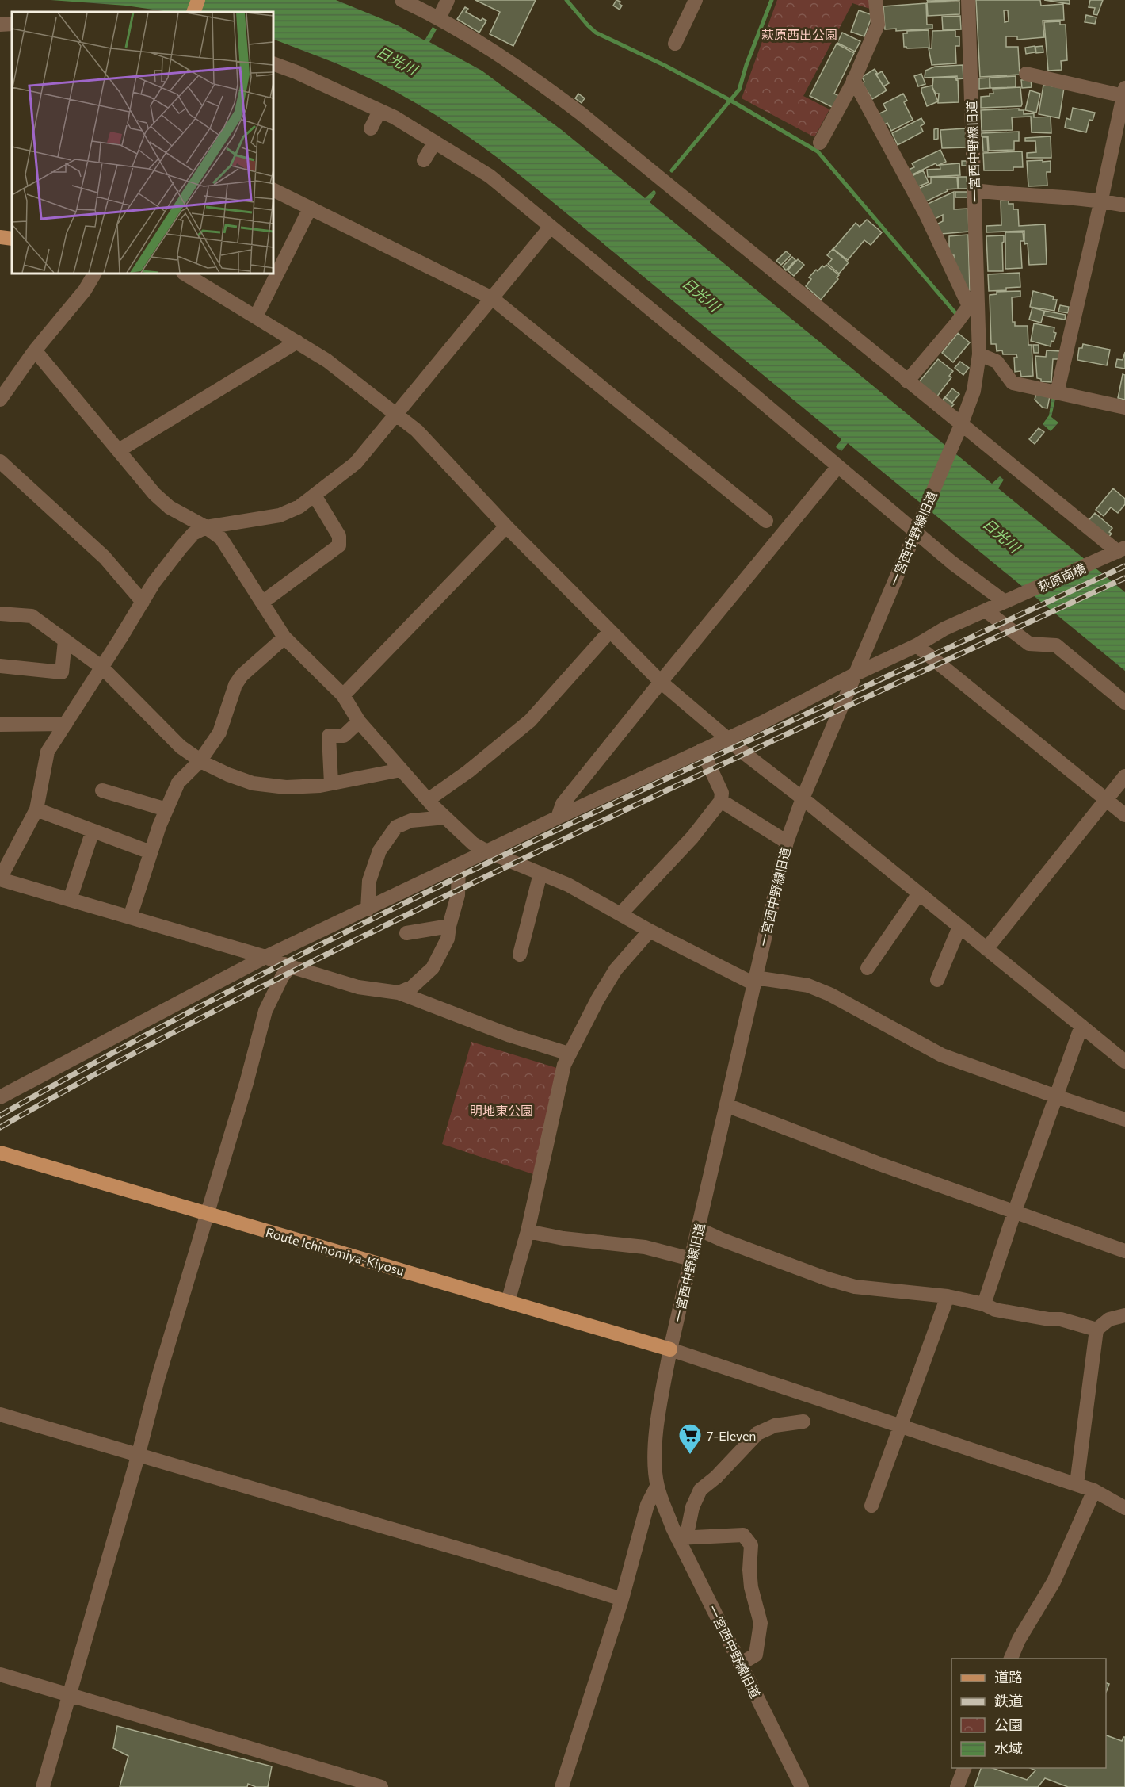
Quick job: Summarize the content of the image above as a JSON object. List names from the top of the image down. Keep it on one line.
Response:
{"streets":{"main road":["Route Ichinomiya-Kiyosu"],"street":["一宮西中野線旧道","萩原南橋"]},"crossings":[["一宮西中野線旧道","萩原南橋"],["一宮西中野線旧道","Route Ichinomiya-Kiyosu"]],"water":["日光川"],"parks":["萩原西出公園","明地東公園"],"places":{"supermarket":["7-Eleven"]},"legend":["道路","鉄道","公園","水域"]}
